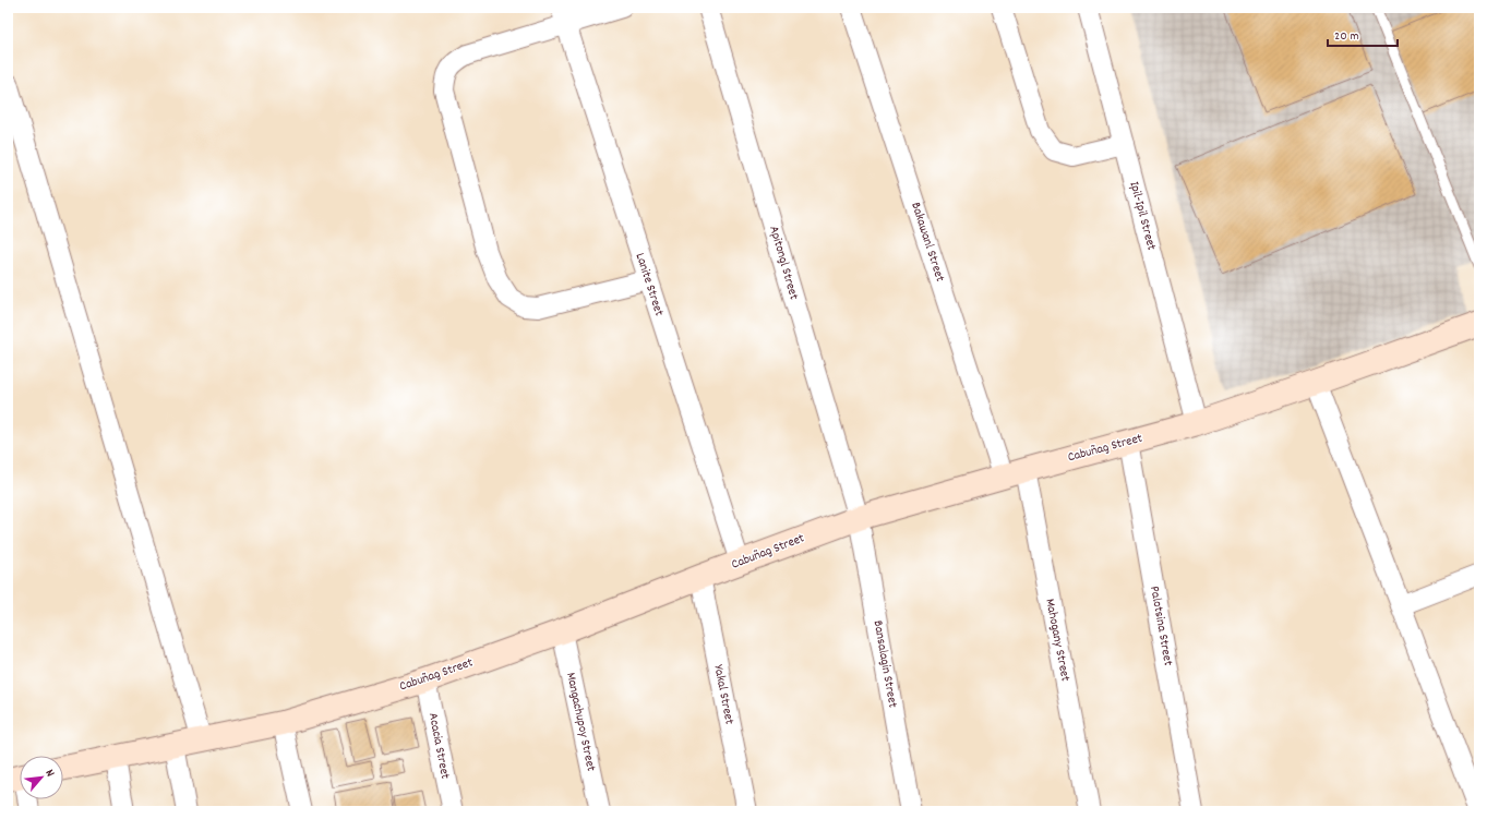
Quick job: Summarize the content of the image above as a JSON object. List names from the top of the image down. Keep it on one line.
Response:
{"streets":{"street":["Ipil-Ipil Street","Bakawanl Street","Apitongl Street","Lanite Street","Cabuñag Street","Palotsina Street","Mahogany Street","Bansalagin Street","Yakal Street","Mangachupoy Street","Acacia Street"]},"crossings":[["Ipil-Ipil Street","Cabuñag Street"],["Bakawanl Street","Cabuñag Street"],["Bakawanl Street","Mahogany Street"],["Apitongl Street","Cabuñag Street"],["Apitongl Street","Bansalagin Street"],["Lanite Street","Cabuñag Street"],["Cabuñag Street","Palotsina Street"],["Cabuñag Street","Mahogany Street"],["Cabuñag Street","Bansalagin Street"],["Cabuñag Street","Yakal Street"],["Cabuñag Street","Mangachupoy Street"],["Cabuñag Street","Acacia Street"]],"scale_bar":"20 m","north":"top right"}
